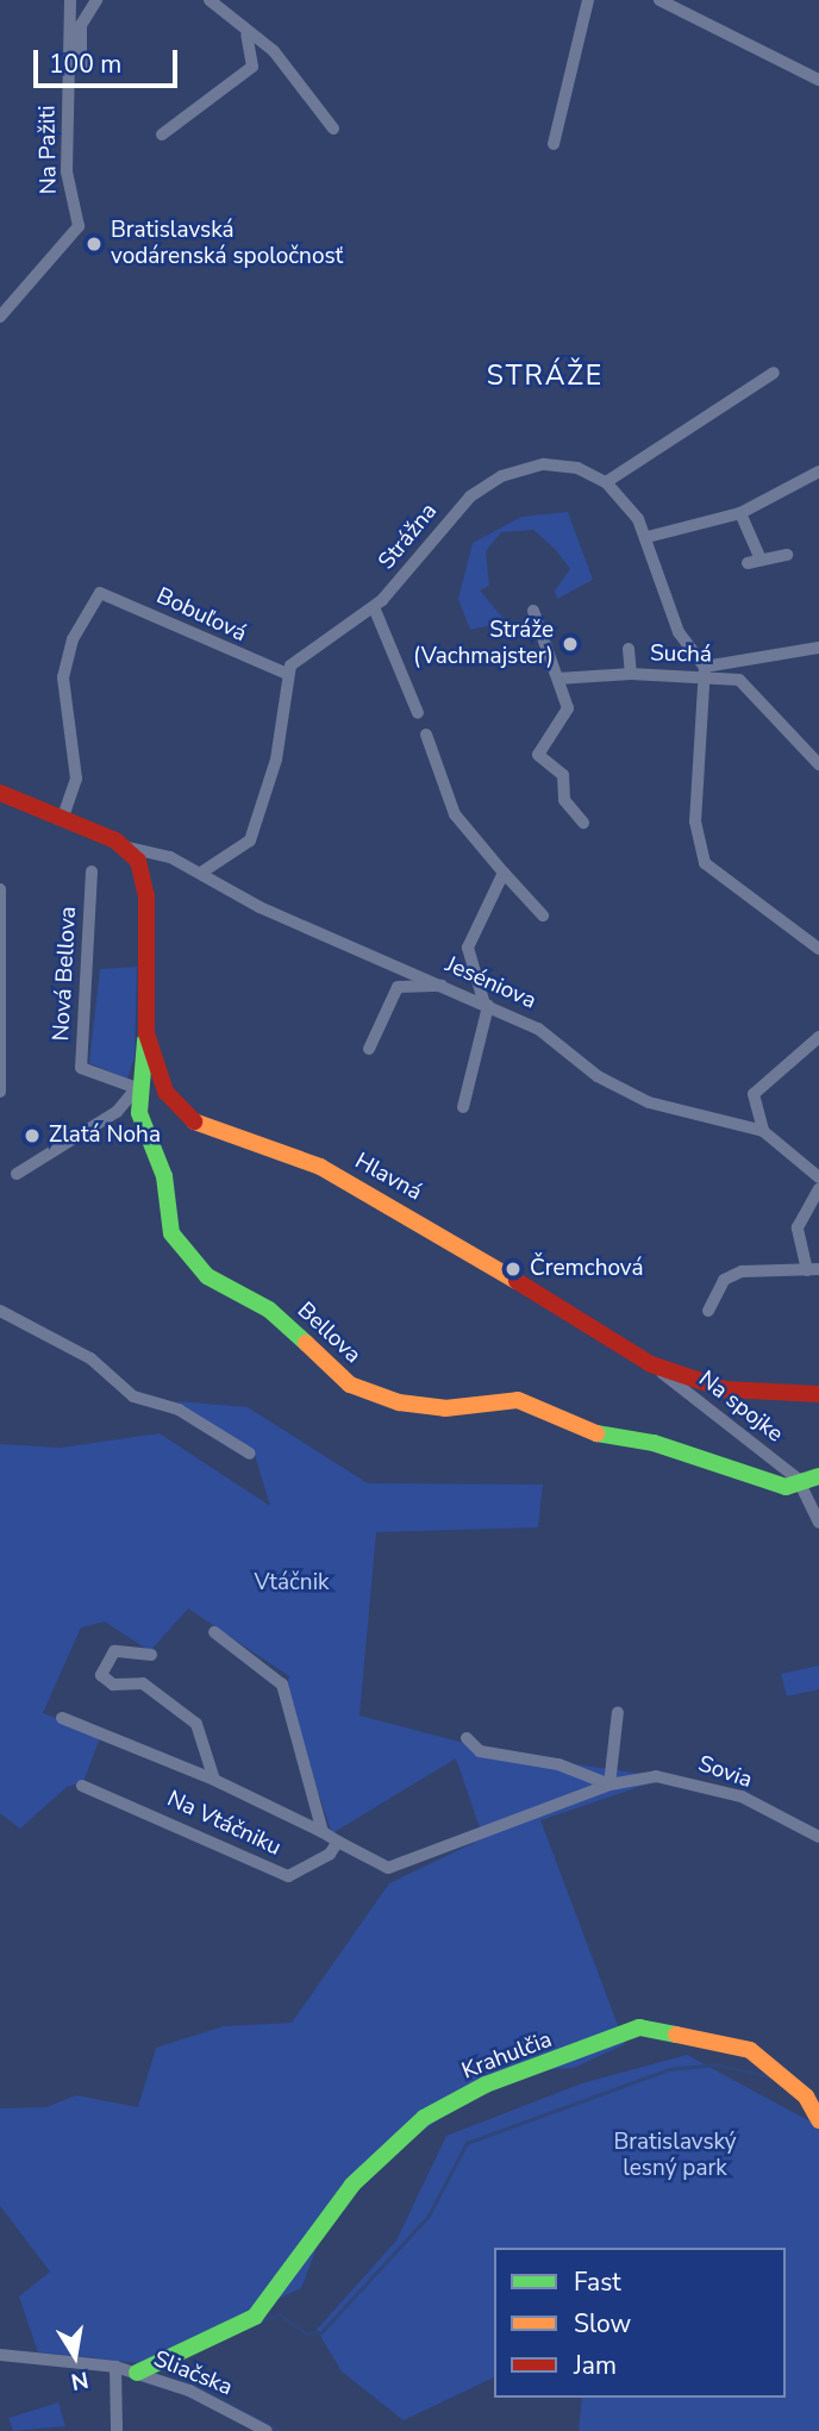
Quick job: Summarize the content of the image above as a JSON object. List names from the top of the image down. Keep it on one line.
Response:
{"streets":{"street":["Na Pažiti","Strážna","Bobuľová","Suchá","Nová Bellova","Jeséniova","Hlavná","Bellova","Na spojke","Sovia","Na Vtáčniku","Krahulčia","Sliačska"]},"crossings":[["Strážna","Bobuľová"],["Nová Bellova","Bellova"],["Jeséniova","Hlavná"],["Hlavná","Bellova"],["Hlavná","Na spojke"],["Bellova","Na spojke"],["Sovia","Na Vtáčniku"],["Krahulčia","Sliačska"]],"districts":["STRÁŽE"],"parks":["Vtáčnik","Bratislavský lesný park"],"places":["Bratislavská vodárenská spoločnosť","Stráže (Vachmajster)","Zlatá Noha","Čremchová"],"legend":["Fast","Slow","Jam"],"scale_bar":"100 m","north":"bottom"}
